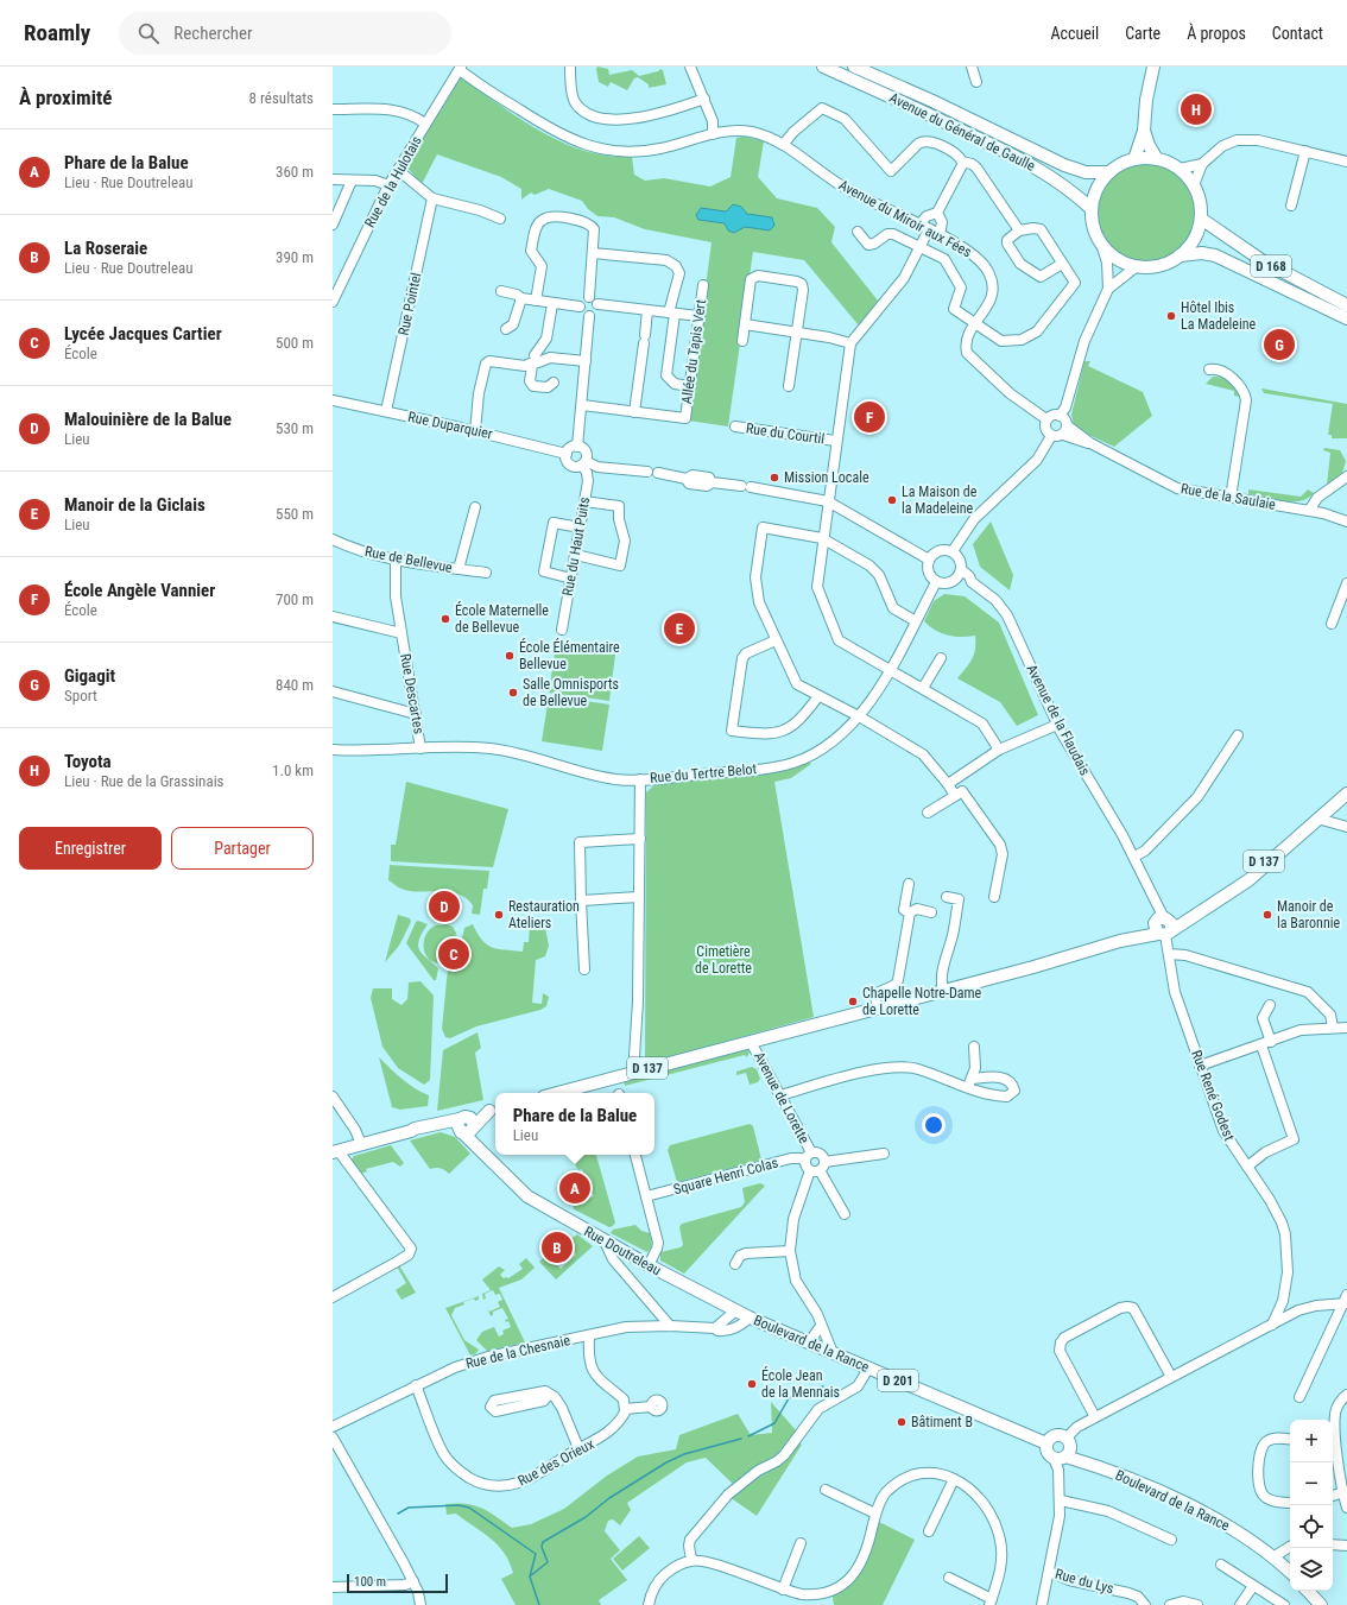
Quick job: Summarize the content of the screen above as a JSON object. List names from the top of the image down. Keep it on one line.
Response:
{"streets":{"main road":["Avenue du Général de Gaulle","D 168","D 137","Rue Doutreleau","Boulevard de la Rance","D 201"],"street":["Rue de la Hulotais","Avenue du Miroir aux Fées","Rue Pointel","Allée du Tapis Vert","Rue Duparquier","Rue du Courtil","Rue de la Saulaie","Rue du Haut Puits","Rue de Bellevue","Rue Descartes","Avenue de la Flaudais","Rue du Tertre Belot","Rue René Godest","Avenue de Lorette","Square Henri Colas","Rue de la Chesnaie","Rue des Orieux","Rue du Lys"]},"crossings":[["Avenue du Général de Gaulle","D 168"],["Rue de la Hulotais","Avenue du Miroir aux Fées"],["Avenue du Miroir aux Fées","Rue de la Saulaie"],["Rue Pointel","Rue Duparquier"],["Rue Duparquier","Rue du Haut Puits"],["Rue de Bellevue","Rue Descartes"],["Rue Descartes","Rue du Tertre Belot"],["Avenue de la Flaudais","Rue du Tertre Belot"],["Avenue de la Flaudais","D 137"],["Avenue de la Flaudais","Rue René Godest"],["Rue du Tertre Belot","D 137"],["D 137","Rue René Godest"],["D 137","Avenue de Lorette"],["Avenue de Lorette","Square Henri Colas"],["Rue Doutreleau","Boulevard de la Rance"],["Boulevard de la Rance","Rue de la Chesnaie"],["Rue de la Chesnaie","Rue des Orieux"]],"parks":["Cimetière de Lorette"],"places":["Hôtel Ibis La Madeleine","Mission Locale","La Maison de la Madeleine","École Maternelle de Bellevue","École Élémentaire Bellevue","Salle Omnisports de Bellevue","Restauration Ateliers","Manoir de la Baronnie","Chapelle Notre-Dame de Lorette","École Jean de la Mennais","Bâtiment B"],"scale_bar":"100 m","page":{"header":"Roamly","search":"Rechercher","nav":["Accueil","Carte","À propos","Contact"],"heading":["À proximité","8 résultats"],"pins":["H","G","F","E","D","C","A","B"],"list":[{"mark":"A","name":"Phare de la Balue","note":"Lieu · Rue Doutreleau","value":"360 m"},{"mark":"B","name":"La Roseraie","note":"Lieu · Rue Doutreleau","value":"390 m"},{"mark":"C","name":"Lycée Jacques Cartier","note":"École","value":"500 m"},{"mark":"D","name":"Malouinière de la Balue","note":"Lieu","value":"530 m"},{"mark":"E","name":"Manoir de la Giclais","note":"Lieu","value":"550 m"},{"mark":"F","name":"École Angèle Vannier","note":"École","value":"700 m"},{"mark":"G","name":"Gigagit","note":"Sport","value":"840 m"},{"mark":"H","name":"Toyota","note":"Lieu · Rue de la Grassinais","value":"1.0 km"}],"buttons":["Enregistrer","Partager"],"popup":["Phare de la Balue","Lieu"],"map_buttons":["+","−"],"scale":"100 m"}}
